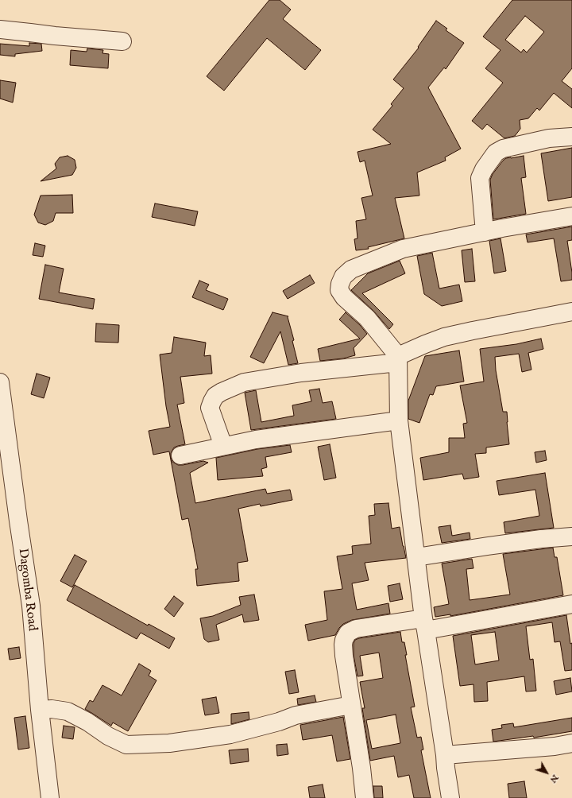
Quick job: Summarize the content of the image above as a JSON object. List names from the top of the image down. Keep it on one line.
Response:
{"streets":{"street":["Dagomba Road"]},"north":"bottom right"}
